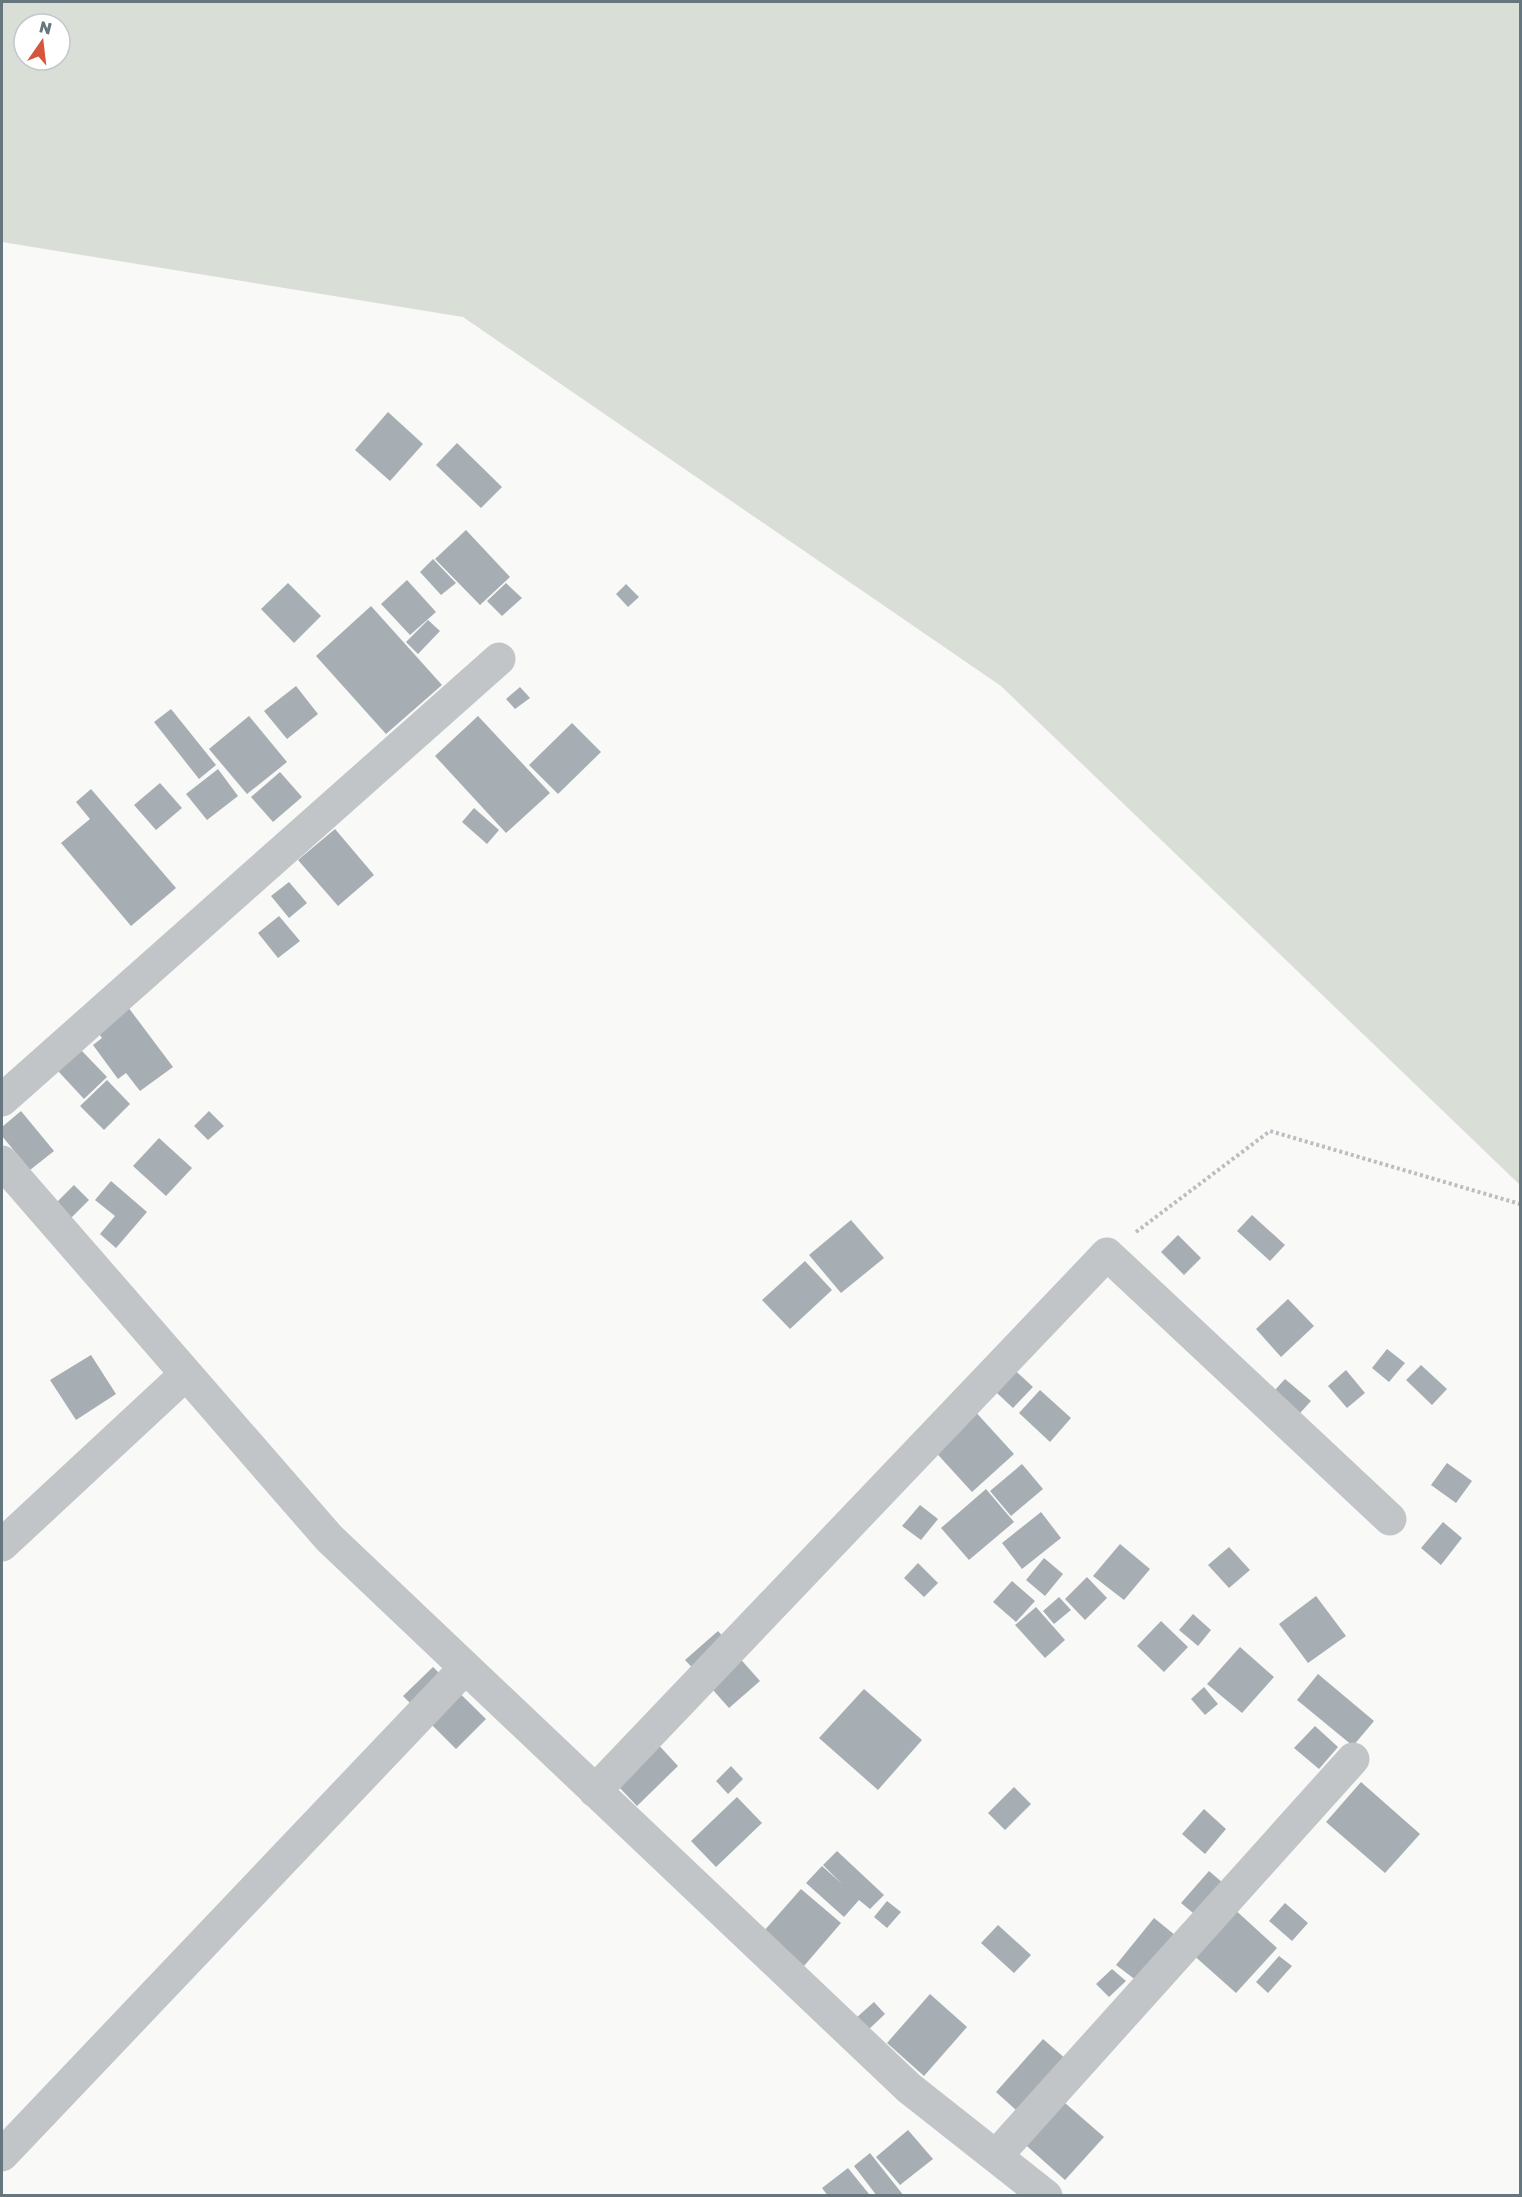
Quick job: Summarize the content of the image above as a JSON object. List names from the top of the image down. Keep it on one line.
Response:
{"north":"top"}
